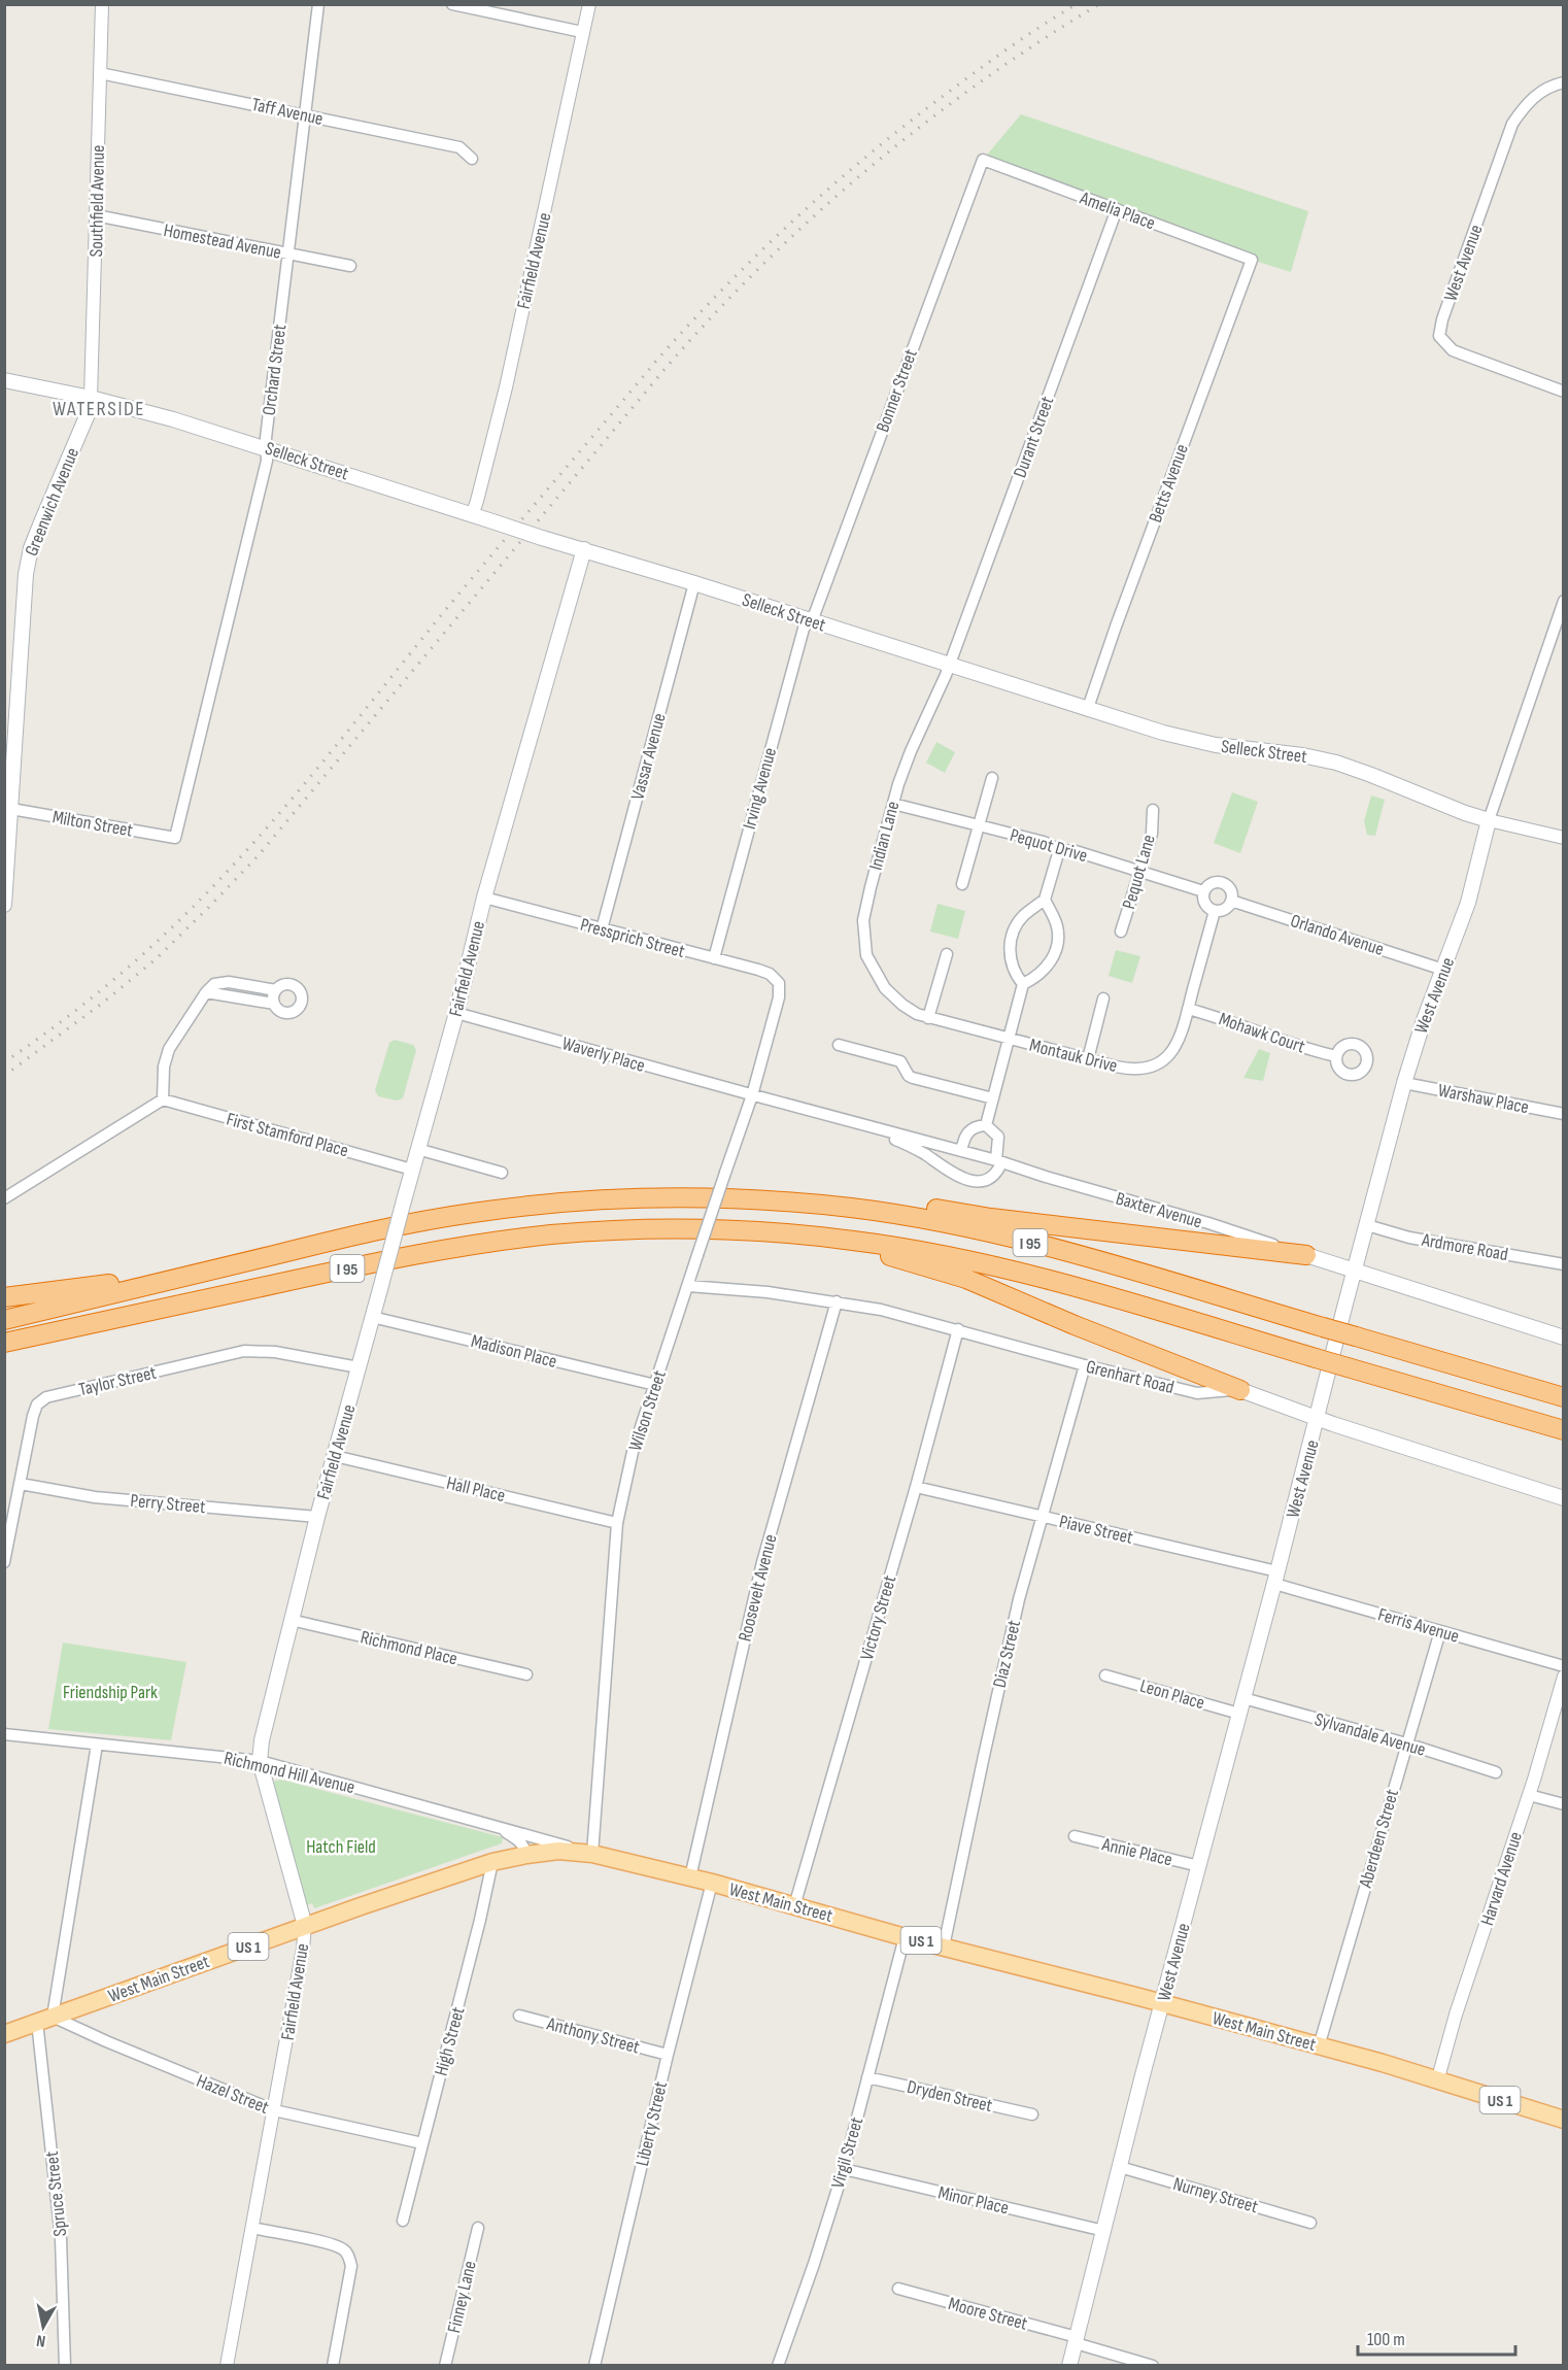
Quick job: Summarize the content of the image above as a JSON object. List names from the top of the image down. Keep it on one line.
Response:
{"streets":{"highway":["I 95"],"main road":["Fairfield Avenue","West Avenue","Selleck Street","Greenwich Avenue","Baxter Avenue","Grenhart Road","West Main Street","US 1"],"street":["Taff Avenue","Southfield Avenue","Amelia Place","Homestead Avenue","Orchard Street","Bonner Street","Durant Street","Betts Avenue","Vassar Avenue","Irving Avenue","Milton Street","Indian Lane","Pequot Drive","Pequot Lane","Orlando Avenue","Pressprich Street","Mohawk Court","Waverly Place","Montauk Drive","Warshaw Place","First Stamford Place","Ardmore Road","Madison Place","Taylor Street","Wilson Street","Hall Place","Perry Street","Piave Street","Roosevelt Avenue","Victory Street","Ferris Avenue","Richmond Place","Diaz Street","Leon Place","Sylvandale Avenue","Richmond Hill Avenue","Aberdeen Street","Annie Place","Harvard Avenue","Anthony Street","High Street","Hazel Street","Dryden Street","Liberty Street","Virgil Street","Spruce Street","Nurney Street","Minor Place","Finney Lane","Moore Street"]},"crossings":[["Taff Avenue","Southfield Avenue"],["Taff Avenue","Orchard Street"],["Southfield Avenue","Homestead Avenue"],["Southfield Avenue","Selleck Street"],["Southfield Avenue","Greenwich Avenue"],["Amelia Place","Bonner Street"],["Amelia Place","Durant Street"],["Amelia Place","Betts Avenue"],["Homestead Avenue","Orchard Street"],["Fairfield Avenue","Selleck Street"],["Fairfield Avenue","Pressprich Street"],["Fairfield Avenue","Waverly Place"],["Fairfield Avenue","First Stamford Place"],["Fairfield Avenue","Madison Place"],["Fairfield Avenue","Taylor Street"],["Fairfield Avenue","Hall Place"],["Fairfield Avenue","Perry Street"],["Fairfield Avenue","Richmond Place"],["Fairfield Avenue","Richmond Hill Avenue"],["Fairfield Avenue","West Main Street"],["Fairfield Avenue","Hazel Street"],["West Avenue","Selleck Street"],["West Avenue","Orlando Avenue"],["West Avenue","Warshaw Place"],["West Avenue","Baxter Avenue"],["West Avenue","Ardmore Road"],["West Avenue","Grenhart Road"],["West Avenue","Piave Street"],["West Avenue","Ferris Avenue"],["West Avenue","Leon Place"],["West Avenue","Sylvandale Avenue"],["West Avenue","Annie Place"],["West Avenue","West Main Street"],["West Avenue","Nurney Street"],["West Avenue","Minor Place"],["West Avenue","Moore Street"],["Orchard Street","Selleck Street"],["Orchard Street","Milton Street"],["Bonner Street","Selleck Street"],["Bonner Street","Irving Avenue"],["Durant Street","Selleck Street"],["Durant Street","Indian Lane"],["Selleck Street","Betts Avenue"],["Selleck Street","Greenwich Avenue"],["Selleck Street","Vassar Avenue"],["Selleck Street","Irving Avenue"],["Selleck Street","Indian Lane"],["Greenwich Avenue","Milton Street"],["Vassar Avenue","Pressprich Street"],["Irving Avenue","Pressprich Street"],["Indian Lane","Pequot Drive"],["Indian Lane","Montauk Drive"],["Pequot Drive","Pequot Lane"],["Pequot Drive","Orlando Avenue"],["Pequot Drive","Montauk Drive"],["Orlando Avenue","Montauk Drive"],["Pressprich Street","Wilson Street"],["Mohawk Court","Montauk Drive"],["Waverly Place","Baxter Avenue"],["Waverly Place","Wilson Street"],["Baxter Avenue","Wilson Street"],["Madison Place","Wilson Street"],["Grenhart Road","Wilson Street"],["Grenhart Road","Roosevelt Avenue"],["Grenhart Road","Victory Street"],["Grenhart Road","Diaz Street"],["Taylor Street","Perry Street"],["Wilson Street","Hall Place"],["Wilson Street","Richmond Hill Avenue"],["Wilson Street","West Main Street"],["Piave Street","Victory Street"],["Piave Street","Ferris Avenue"],["Piave Street","Diaz Street"],["Roosevelt Avenue","West Main Street"],["Victory Street","West Main Street"],["Ferris Avenue","Aberdeen Street"],["Diaz Street","West Main Street"],["Sylvandale Avenue","Aberdeen Street"],["Richmond Hill Avenue","West Main Street"],["Richmond Hill Avenue","Spruce Street"],["Aberdeen Street","West Main Street"],["Harvard Avenue","West Main Street"],["West Main Street","High Street"],["West Main Street","Hazel Street"],["West Main Street","Liberty Street"],["West Main Street","Virgil Street"],["West Main Street","Spruce Street"],["Anthony Street","Liberty Street"],["High Street","Hazel Street"],["Hazel Street","Spruce Street"],["Dryden Street","Virgil Street"],["Virgil Street","Minor Place"]],"districts":["WATERSIDE"],"parks":["Friendship Park","Hatch Field"],"scale_bar":"100 m","north":"bottom"}
